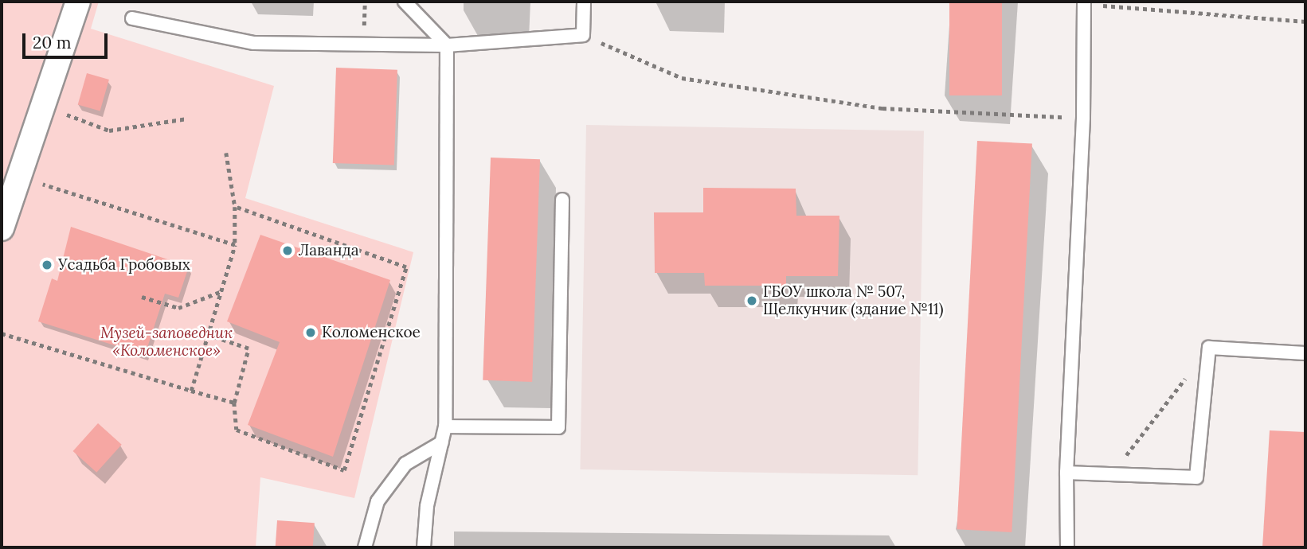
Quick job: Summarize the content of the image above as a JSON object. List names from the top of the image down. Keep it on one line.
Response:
{"parks":["Музей-заповедник «Коломенское»"],"places":["Лаванда","Усадьба Гробовых","ГБОУ школа № 507, Щелкунчик (здание №11)","Коломенское"],"scale_bar":"20 m"}
